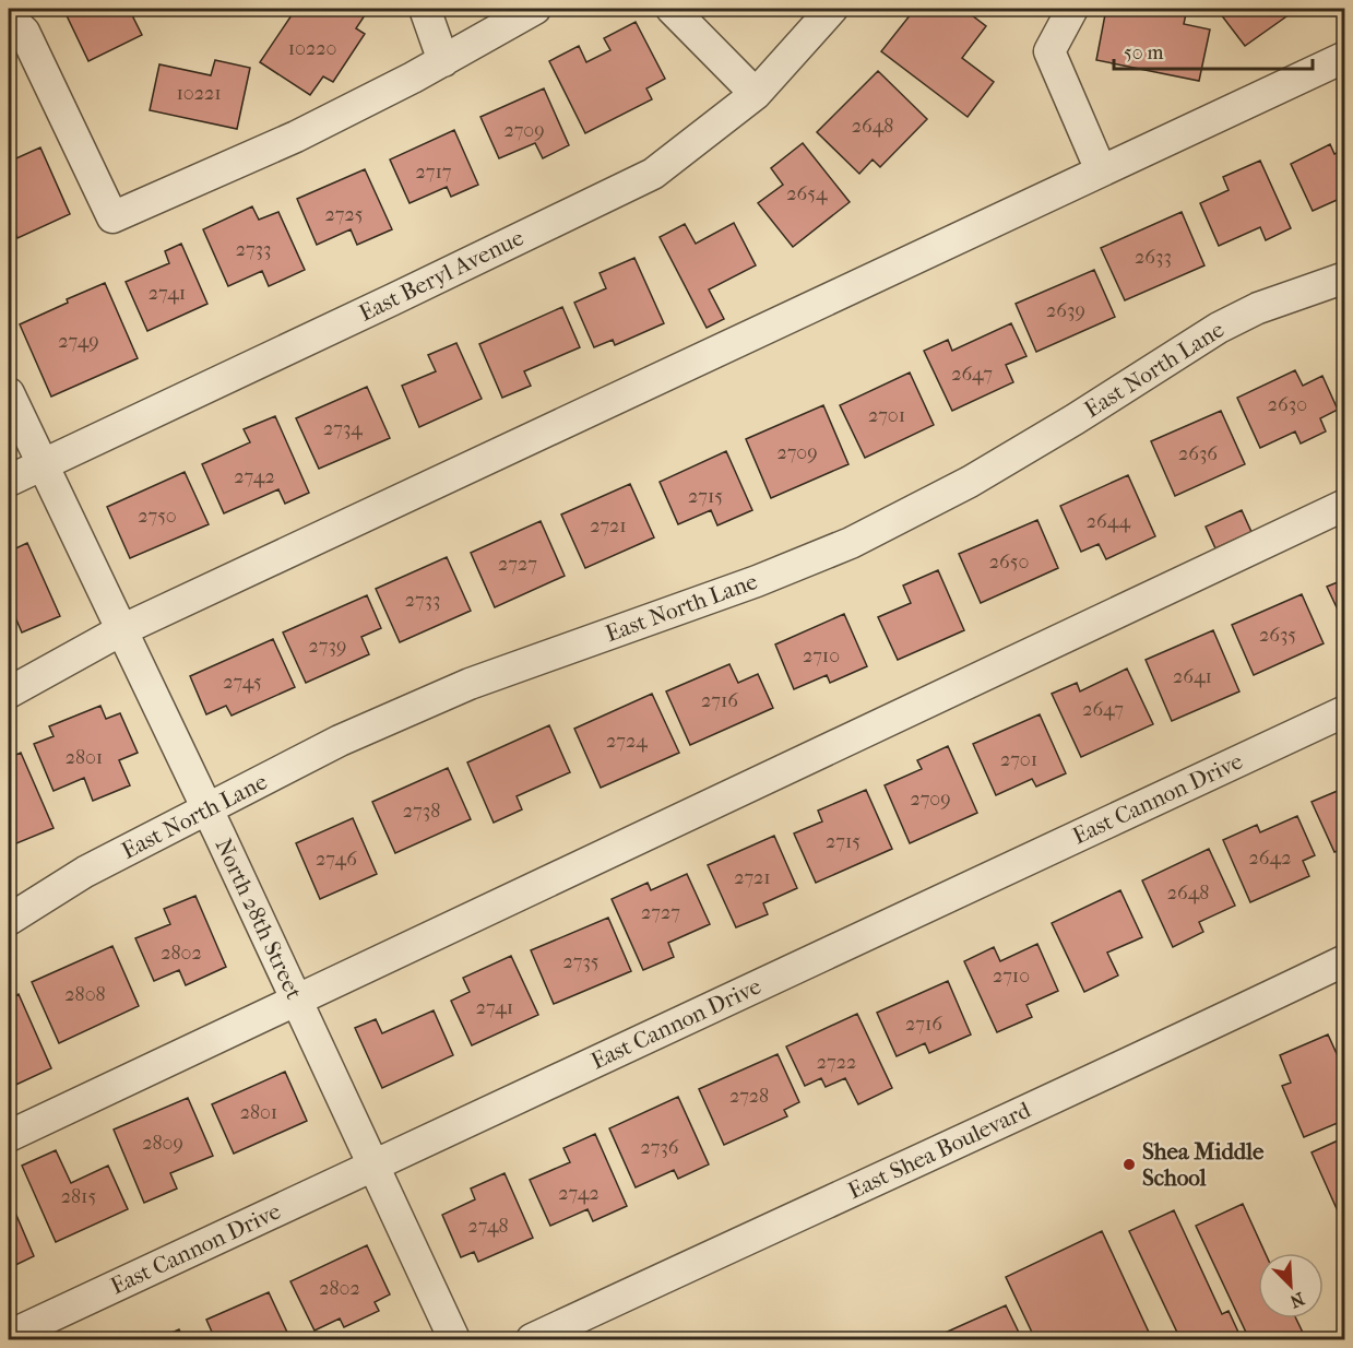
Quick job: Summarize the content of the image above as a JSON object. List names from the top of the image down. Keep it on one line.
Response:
{"streets":{"street":["East Beryl Avenue","East North Lane","East Cannon Drive","North 28th Street","East Shea Boulevard"]},"crossings":[["East Beryl Avenue","North 28th Street"],["East North Lane","North 28th Street"],["East Cannon Drive","North 28th Street"]],"places":["Shea Middle School"],"house_numbers":["10220","10221","2648","2709","2717","2654","2725","2733","2633","2741","2639","2749","2647","2630","2701","2734","2709","2636","2742","2715","2750","2644","2721","2650","2727","2733","2635","2739","2710","2641","2745","2716","2647","2724","2801","2701","2709","2738","2715","2642","2746","2721","2648","2727","2802","2735","2710","2808","2741","2716","2722","2728","2801","2809","2736","2742","2815","2748","2802"],"scale_bar":"50 m","north":"bottom right"}
